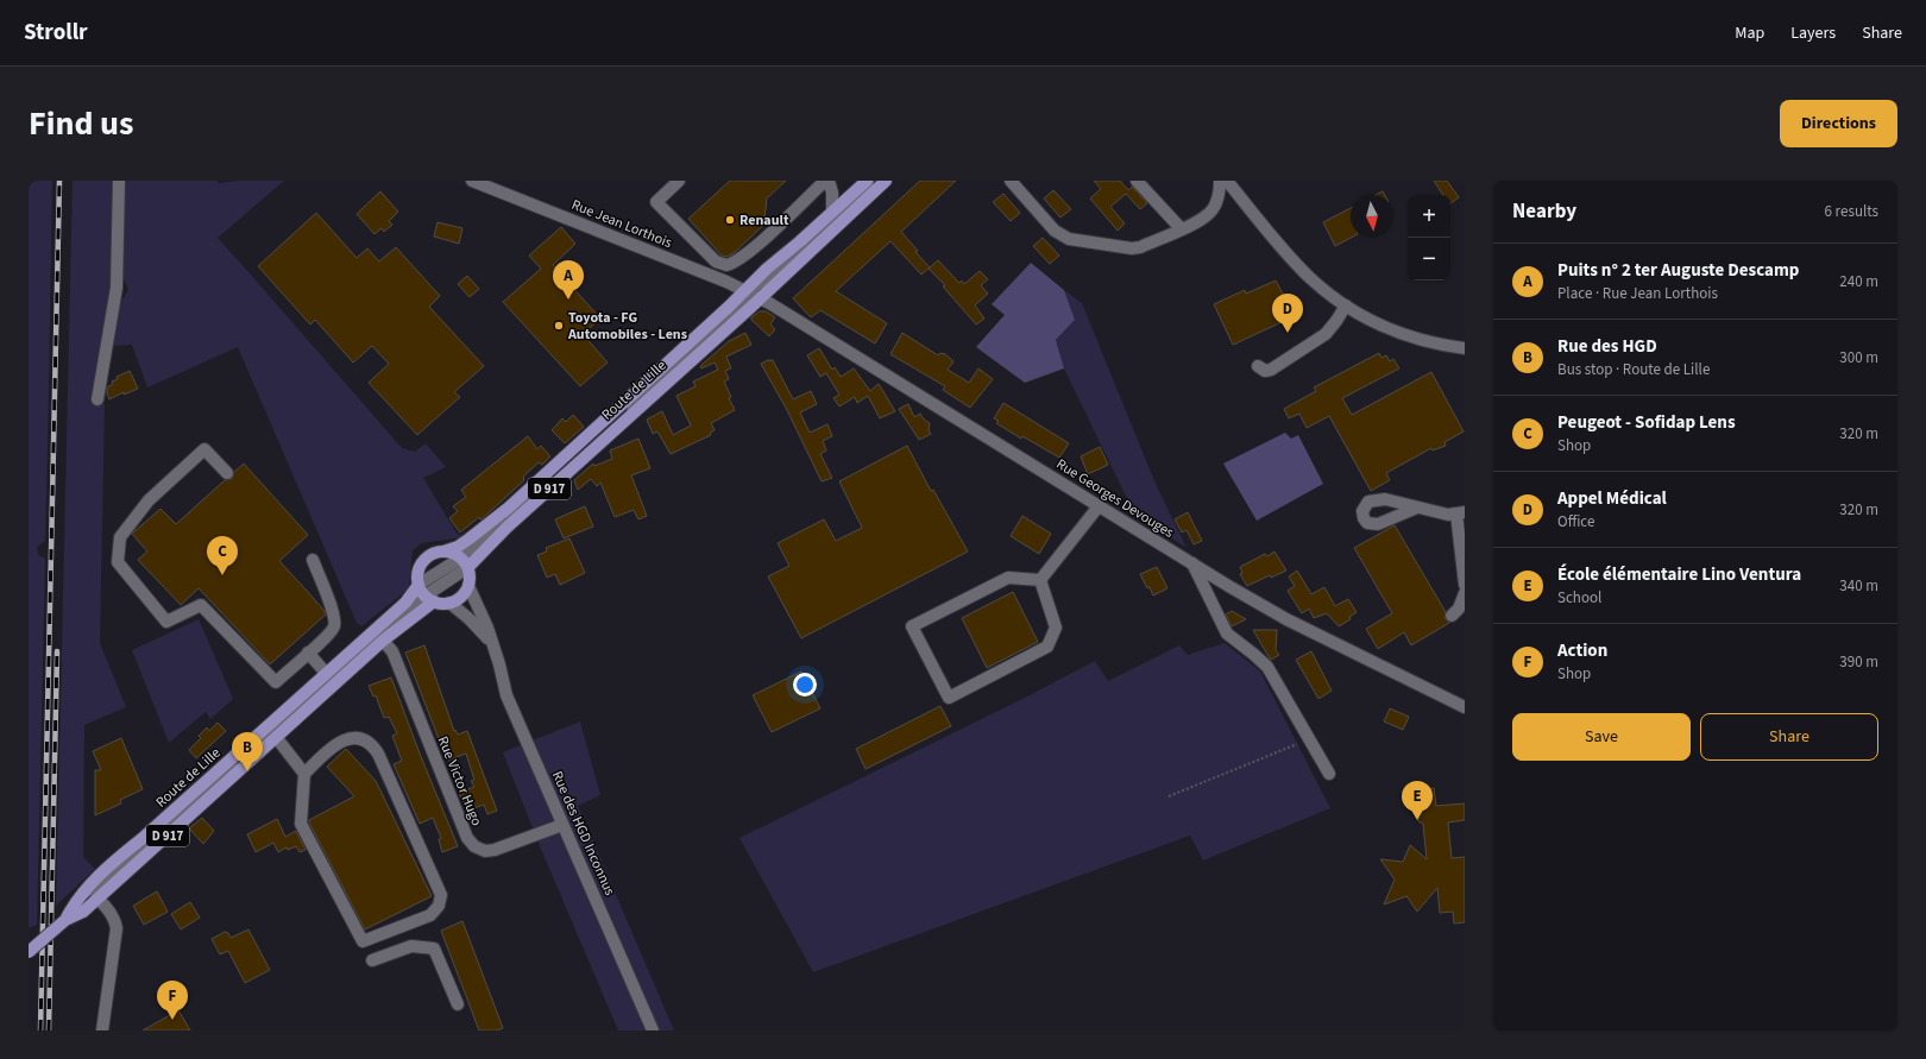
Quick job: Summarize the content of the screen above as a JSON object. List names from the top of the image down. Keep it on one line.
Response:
{"streets":{"main road":["Route de Lille","D 917"],"street":["Rue Jean Lorthois","Rue Georges Devouges","Rue Victor Hugo","Rue des HGD Inconnus"]},"crossings":[["Rue Jean Lorthois","Route de Lille"],["Rue Jean Lorthois","Rue Georges Devouges"],["Route de Lille","Rue Georges Devouges"],["Route de Lille","Rue Victor Hugo"],["Rue Victor Hugo","Rue des HGD Inconnus"]],"places":["Renault","Toyota - FG Automobiles - Lens"],"north":"bottom","page":{"header":"Strollr","nav":["Map","Layers","Share"],"title":"Find us","buttons":["Directions",["Save","Share"]],"heading":["Nearby","6 results"],"map_buttons":["+","−"],"list":[{"mark":"A","name":"Puits n° 2 ter Auguste Descamp","note":"Place · Rue Jean Lorthois","value":"240 m"},{"mark":"B","name":"Rue des HGD","note":"Bus stop · Route de Lille","value":"300 m"},{"mark":"C","name":"Peugeot - Sofidap Lens","note":"Shop","value":"320 m"},{"mark":"D","name":"Appel Médical","note":"Office","value":"320 m"},{"mark":"E","name":"École élémentaire Lino Ventura","note":"School","value":"340 m"},{"mark":"F","name":"Action","note":"Shop","value":"390 m"}],"pins":["A","D","C","B","E","F"]}}
